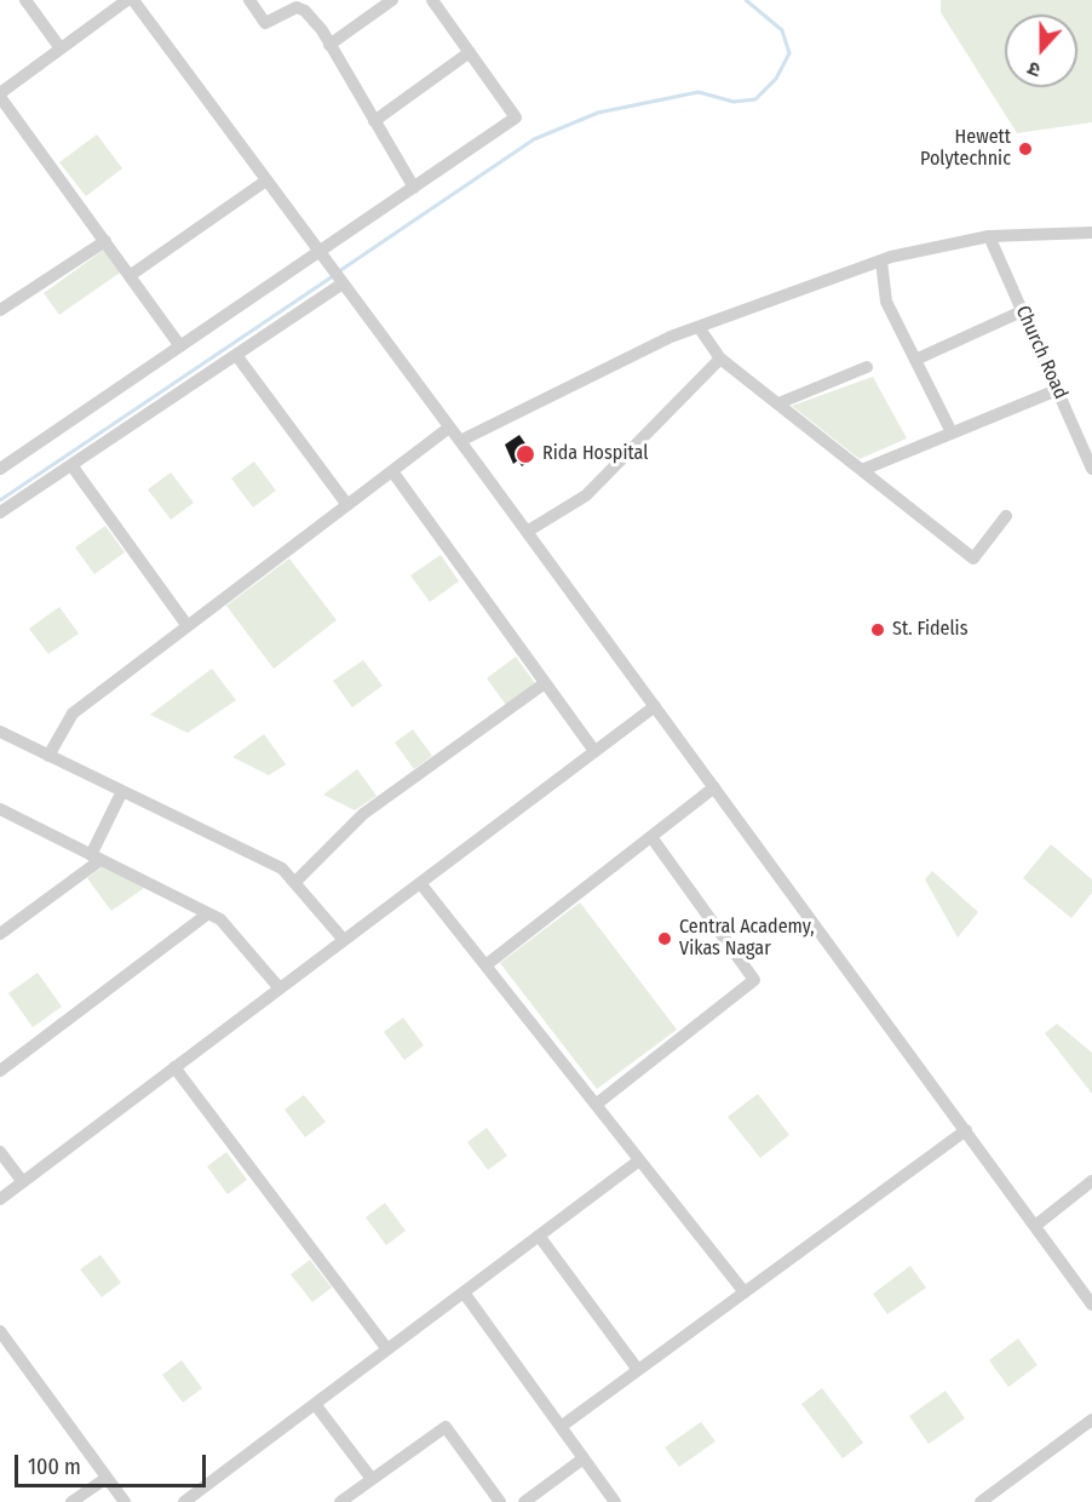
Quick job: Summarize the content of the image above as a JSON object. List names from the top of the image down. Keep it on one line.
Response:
{"streets":{"street":["Church Road"]},"places":["Hewett Polytechnic","Rida Hospital","St. Fidelis","Central Academy, Vikas Nagar"],"scale_bar":"100 m","north":"bottom"}
